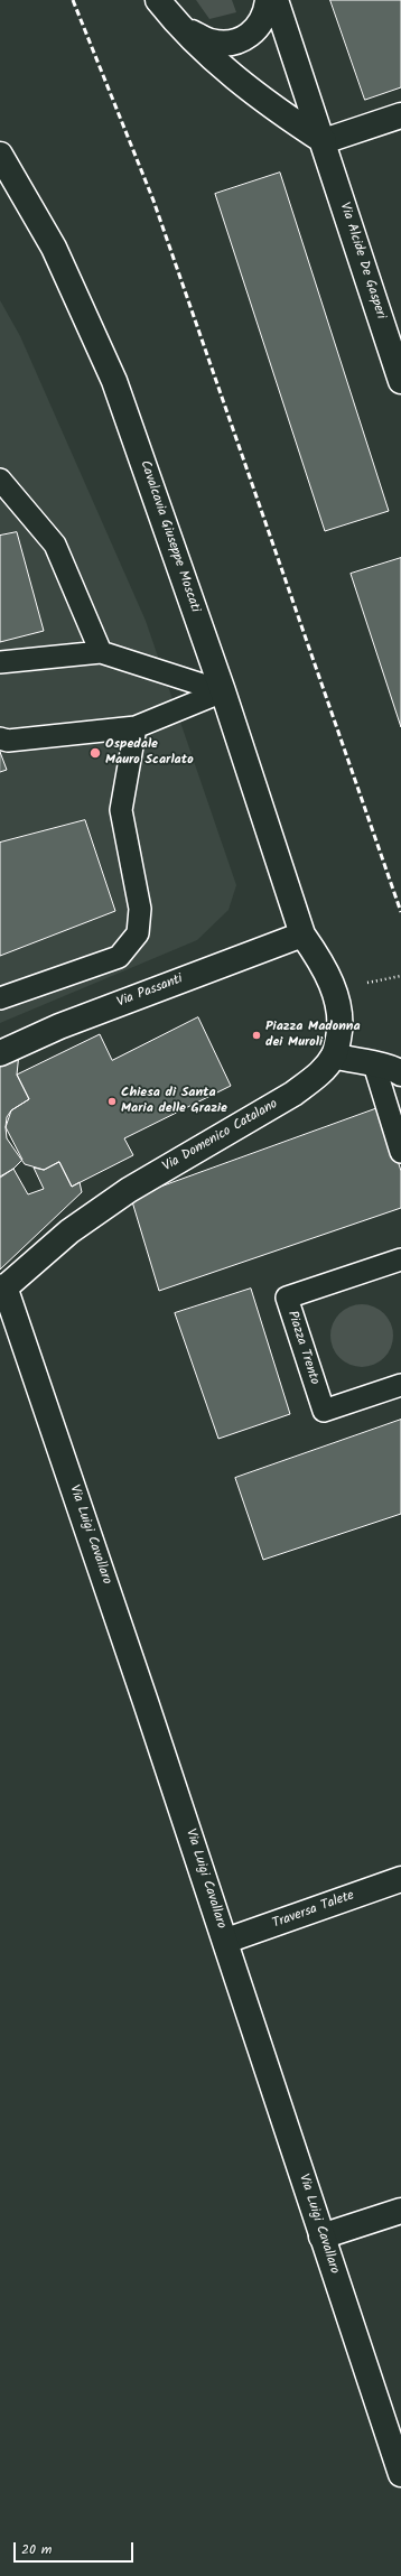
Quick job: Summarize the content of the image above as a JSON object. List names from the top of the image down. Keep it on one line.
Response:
{"streets":{"street":["Via Alcide De Gasperi","Cavalcavia Giuseppe Moscati","Via Passanti","Via Domenico Catalano","Via Luigi Cavallaro","Traversa Talete"],"lane":["Piazza Trento"]},"crossings":[["Cavalcavia Giuseppe Moscati","Via Passanti"],["Cavalcavia Giuseppe Moscati","Via Domenico Catalano"],["Via Passanti","Via Domenico Catalano"],["Via Domenico Catalano","Via Luigi Cavallaro"],["Via Luigi Cavallaro","Traversa Talete"]],"places":["Ospedale Mauro Scarlato","Piazza Madonna dei Muroli","Chiesa di Santa Maria delle Grazie"],"scale_bar":"20 m"}
